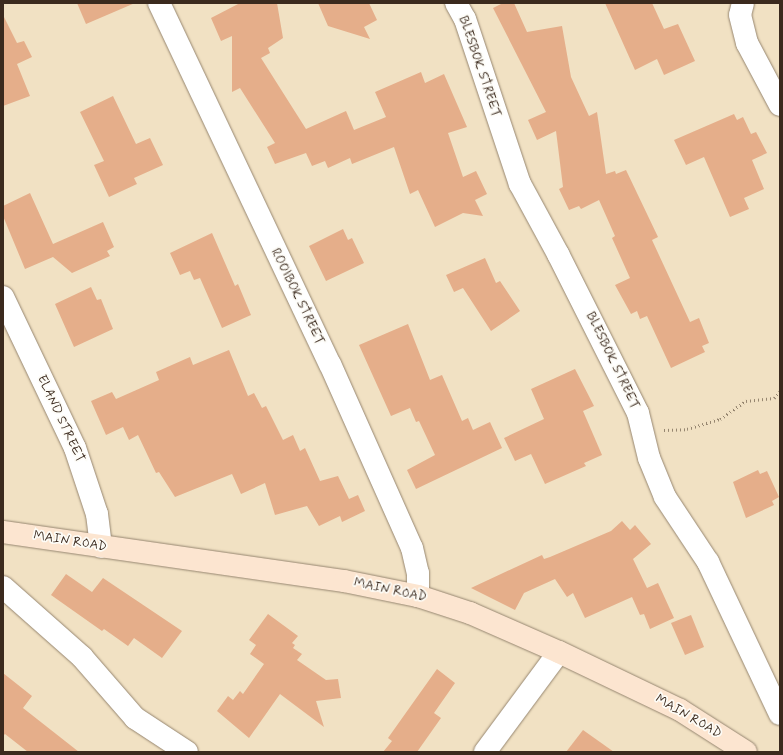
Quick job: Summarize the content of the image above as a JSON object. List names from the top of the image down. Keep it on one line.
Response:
{"streets":{"main road":["MAIN ROAD"],"street":["BLESBOK STREET","ROOIBOK STREET","ELAND STREET"]},"crossings":[["ROOIBOK STREET","MAIN ROAD"],["ELAND STREET","MAIN ROAD"]]}
